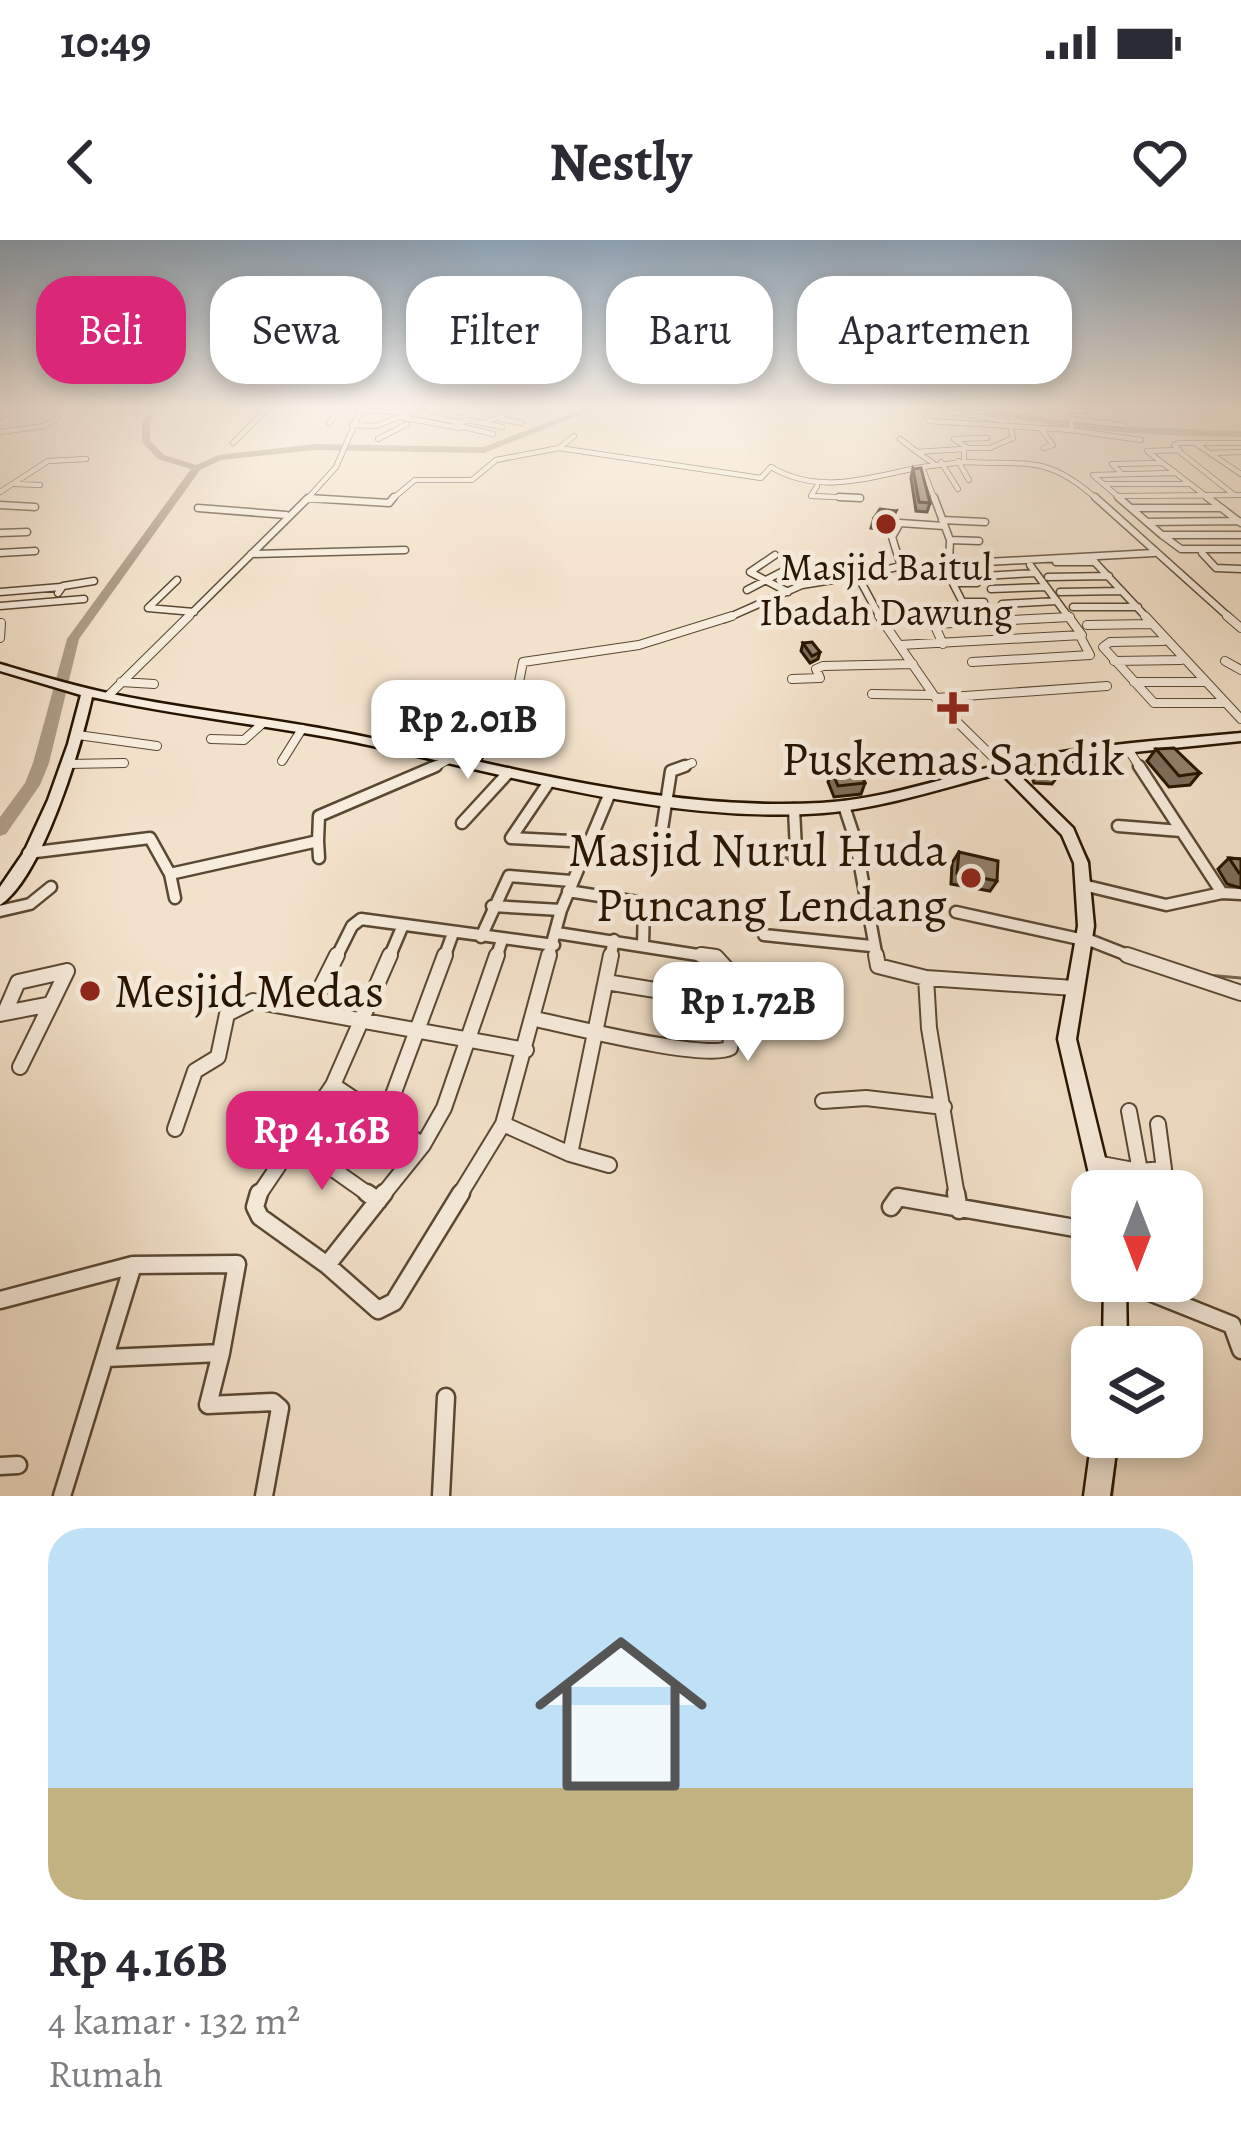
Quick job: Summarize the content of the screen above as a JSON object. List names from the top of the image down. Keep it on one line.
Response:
{"places":{"other":["Masjid Baitul Ibadah Dawung","Masjid Nurul Huda Puncang Lendang","Mesjid Medas"],"health":["Puskemas Sandik"]},"north":"bottom","page":{"status":"10:49","header":"Nestly","chip":["Beli","Sewa","Filter","Baru","Apartemen"],"price":["Rp 2.01B","Rp 1.72B","Rp 4.16B"],"list":[{"name":"Rp 4.16B","note":"4 kamar · 132 m² · Rumah"}]}}
